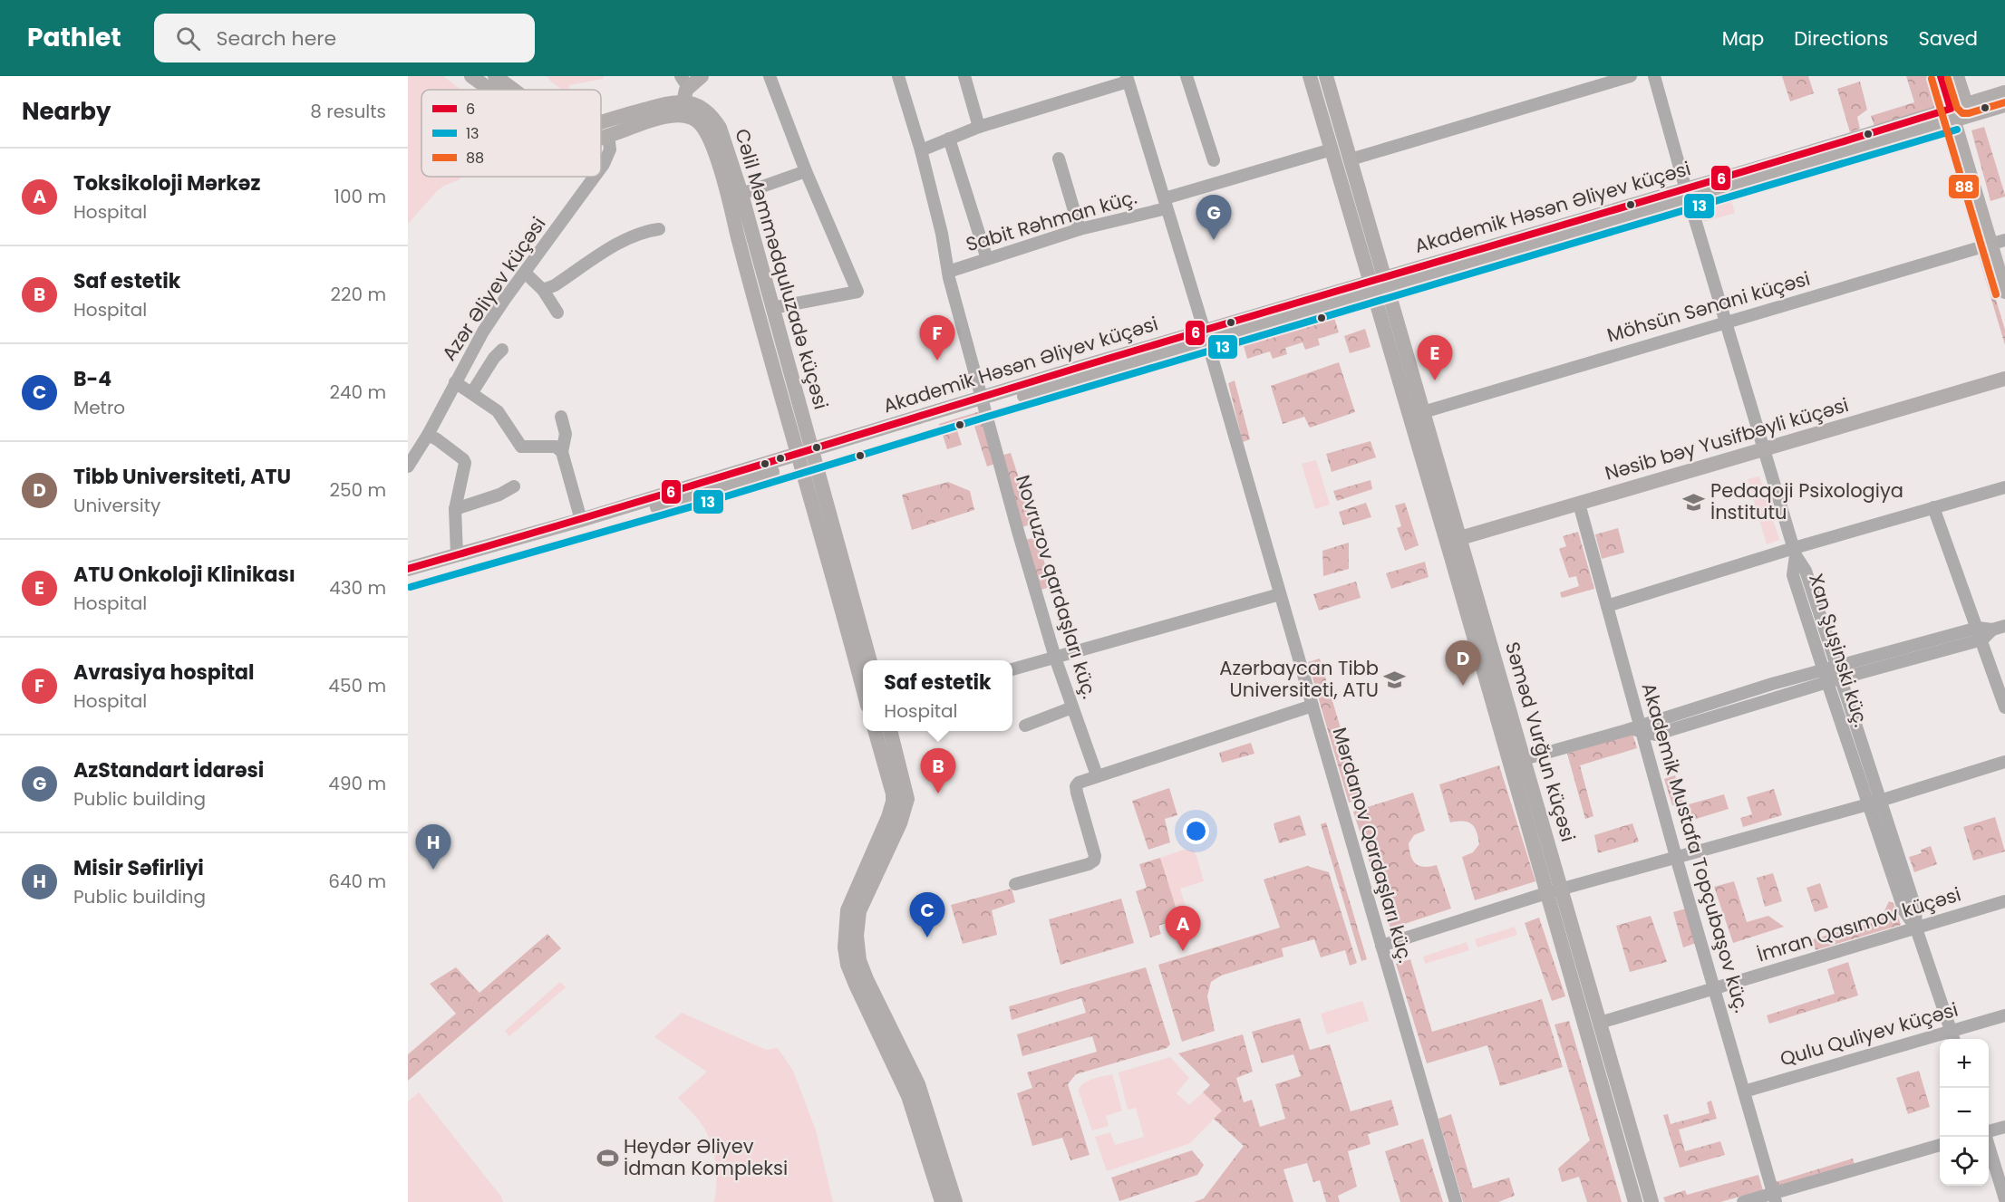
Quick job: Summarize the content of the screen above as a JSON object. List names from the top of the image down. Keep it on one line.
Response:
{"streets":{"main road":["Akademik Həsən Əliyev küçəsi","Cəlil Məmmədquluzadə küçəsi","Nəsib bəy Yusifbəyli küçəsi","Səməd Vurğun küçəsi"],"street":["Sabit Rəhman küç.","Azər Əliyev küçəsi","Möhsün Sənani küçəsi","Novruzov qardaşları küç.","Xan Şuşinski küç.","Mərdanov Qardaşları küç.","Akademik Mustafa Topçubaşov küç.","İmran Qasımov küçəsi","Qulu Quliyev küçəsi"]},"crossings":[["Akademik Həsən Əliyev küçəsi","Cəlil Məmmədquluzadə küçəsi"],["Akademik Həsən Əliyev küçəsi","Novruzov qardaşları küç."],["Akademik Həsən Əliyev küçəsi","Xan Şuşinski küç."],["Akademik Həsən Əliyev küçəsi","Səməd Vurğun küçəsi"],["Akademik Həsən Əliyev küçəsi","Mərdanov Qardaşları küç."],["Sabit Rəhman küç.","Novruzov qardaşları küç."],["Sabit Rəhman küç.","Səməd Vurğun küçəsi"],["Sabit Rəhman küç.","Mərdanov Qardaşları küç."],["Möhsün Sənani küçəsi","Xan Şuşinski küç."],["Möhsün Sənani küçəsi","Səməd Vurğun küçəsi"],["Nəsib bəy Yusifbəyli küçəsi","Xan Şuşinski küç."],["Nəsib bəy Yusifbəyli küçəsi","Səməd Vurğun küçəsi"],["Nəsib bəy Yusifbəyli küçəsi","Akademik Mustafa Topçubaşov küç."],["Xan Şuşinski küç.","İmran Qasımov küçəsi"],["Xan Şuşinski küç.","Qulu Quliyev küçəsi"],["Səməd Vurğun küçəsi","İmran Qasımov küçəsi"],["Akademik Mustafa Topçubaşov küç.","İmran Qasımov küçəsi"],["Akademik Mustafa Topçubaşov küç.","Qulu Quliyev küçəsi"]],"places":{"school or university":["Pedaqoji Psixologiya İnstitutu","Azərbaycan Tibb Universiteti, ATU"],"sports":["Heydər Əliyev İdman Kompleksi"]},"lines":["transit line 6","transit line 88","transit line 13"],"legend":["6","13","88"],"page":{"header":"Pathlet","search":"Search here","nav":["Map","Directions","Saved"],"heading":["Nearby","8 results"],"list":[{"mark":"A","name":"Toksikoloji Mərkəz","note":"Hospital","value":"100 m"},{"mark":"B","name":"Saf estetik","note":"Hospital","value":"220 m"},{"mark":"C","name":"B-4","note":"Metro","value":"240 m"},{"mark":"D","name":"Tibb Universiteti, ATU","note":"University","value":"250 m"},{"mark":"E","name":"ATU Onkoloji Klinikası","note":"Hospital","value":"430 m"},{"mark":"F","name":"Avrasiya hospital","note":"Hospital","value":"450 m"},{"mark":"G","name":"AzStandart İdarəsi","note":"Public building","value":"490 m"},{"mark":"H","name":"Misir Səfirliyi","note":"Public building","value":"640 m"}],"pins":["G","F","E","D","B","H","C","A"],"popup":["Saf estetik","Hospital"],"map_buttons":["+","−"]}}
